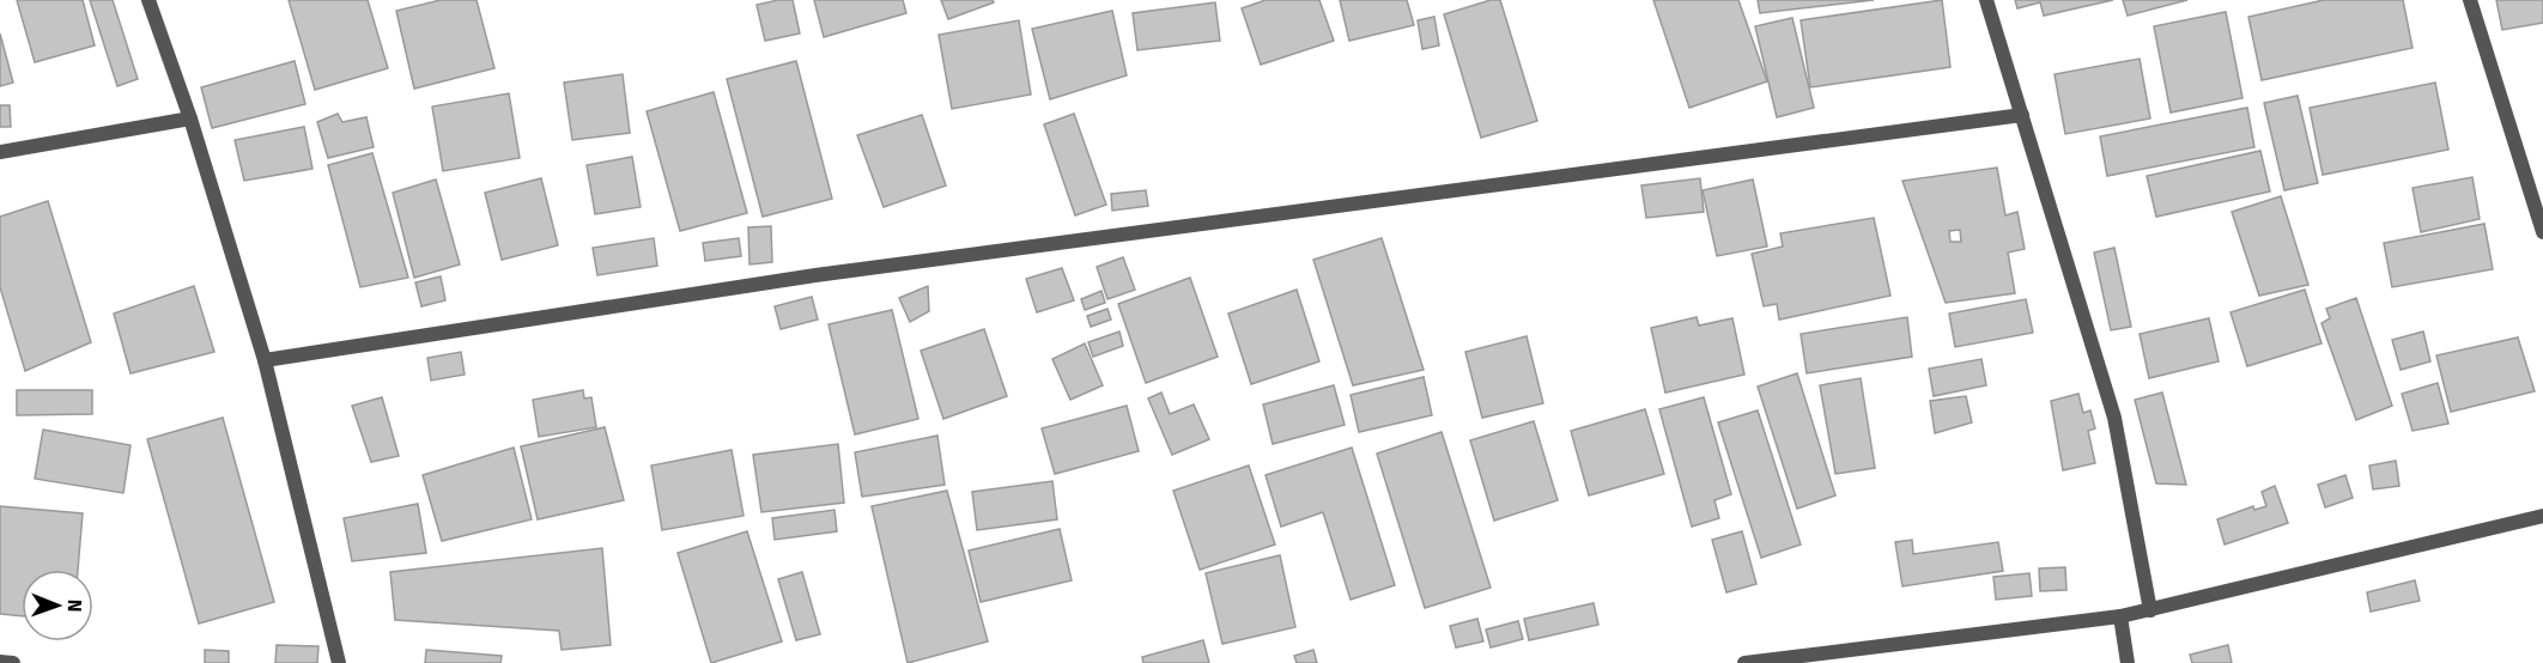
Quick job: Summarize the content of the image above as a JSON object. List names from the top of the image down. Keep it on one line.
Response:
{"north":"right"}
